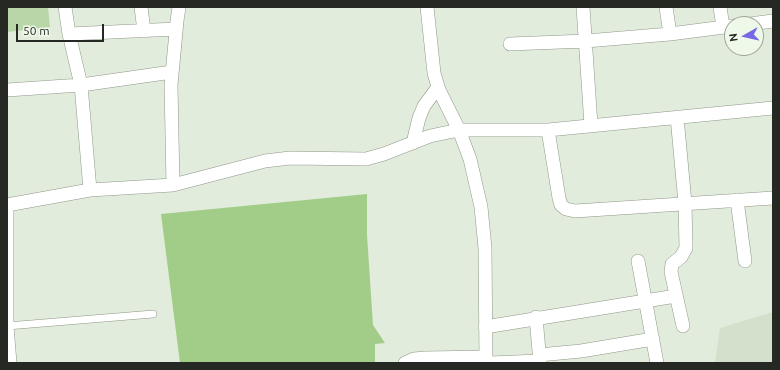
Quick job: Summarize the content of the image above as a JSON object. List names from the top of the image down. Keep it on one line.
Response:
{"scale_bar":"50 m","north":"left"}
